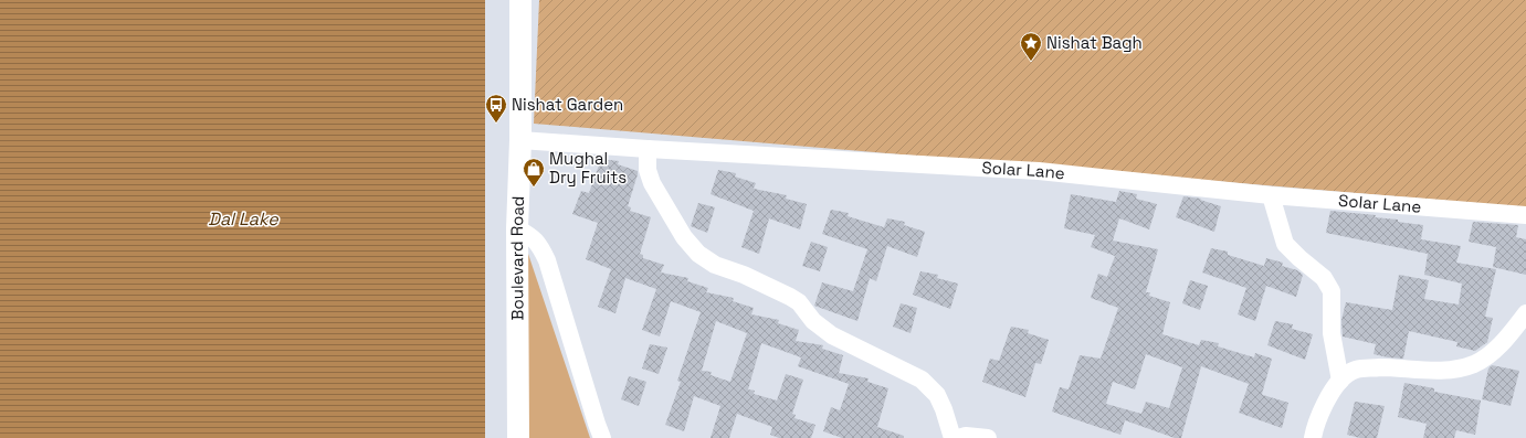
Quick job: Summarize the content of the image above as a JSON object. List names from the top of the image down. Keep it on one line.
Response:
{"streets":{"main road":["Boulevard Road"],"street":["Solar Lane"]},"crossings":[["Solar Lane","Boulevard Road"]],"water":["Dal Lake"],"places":{"place":["Nishat Bagh"],"bus stop":["Nishat Garden"],"shop":["Mughal Dry Fruits"]}}
